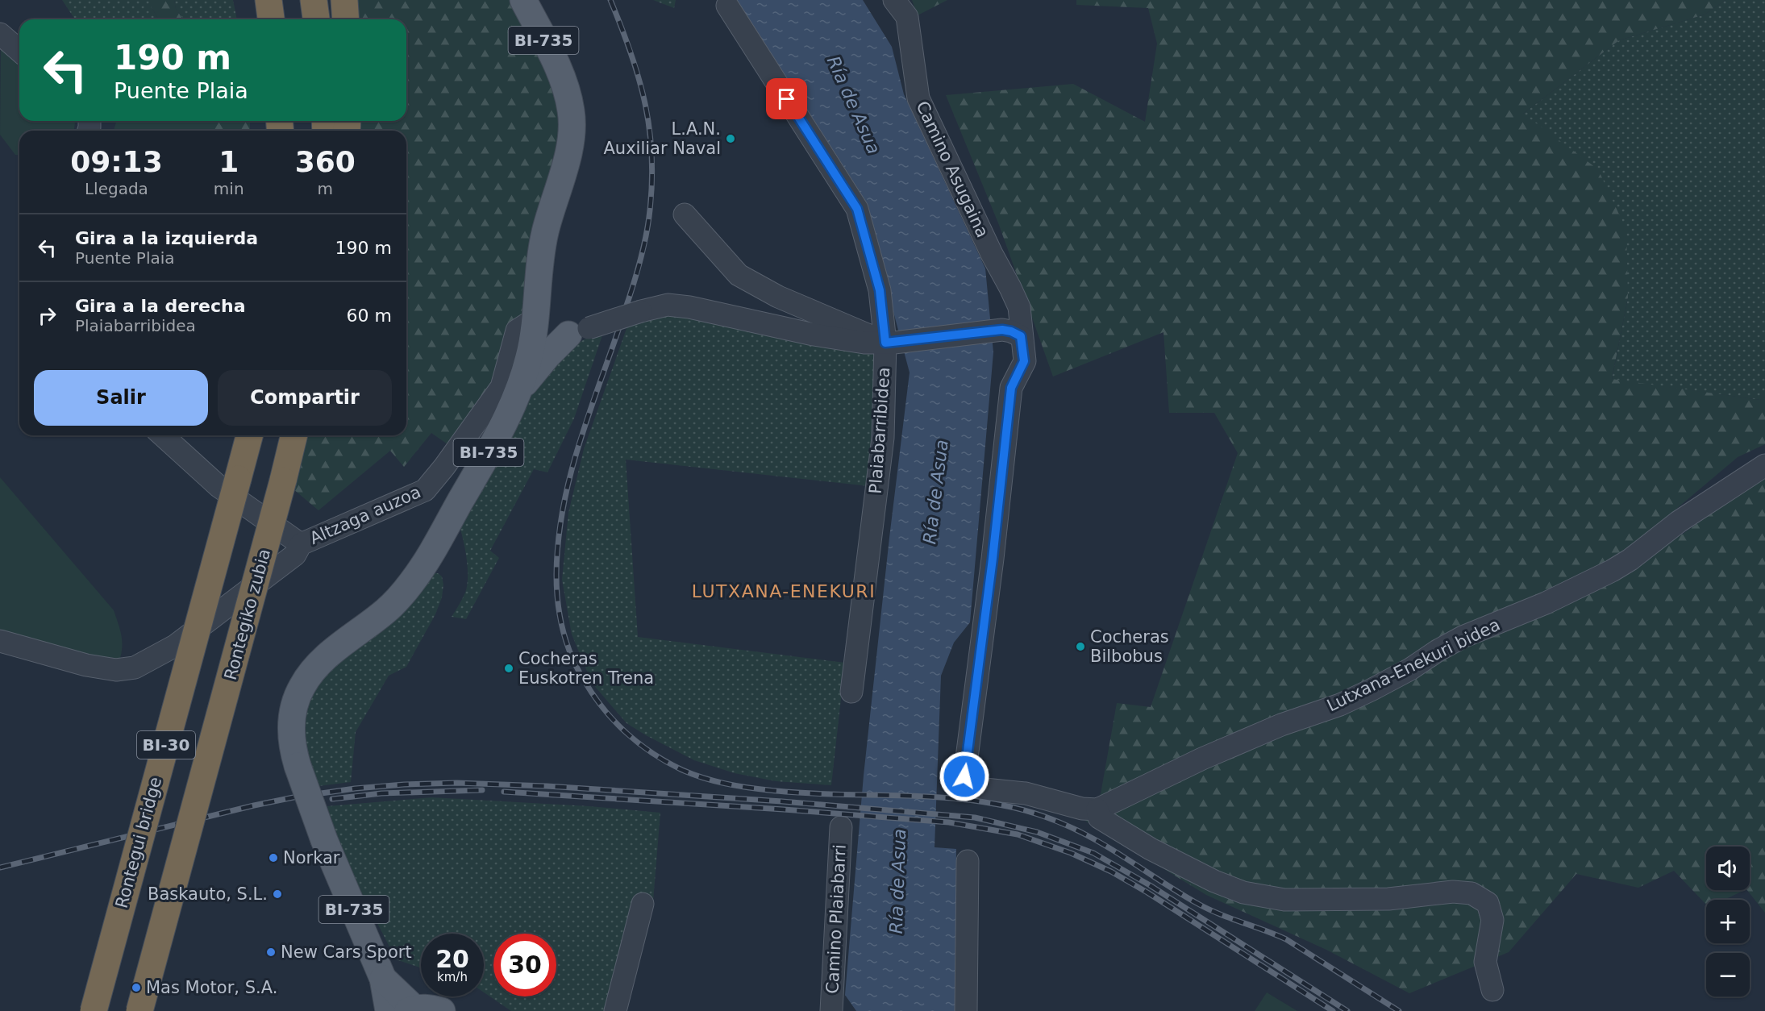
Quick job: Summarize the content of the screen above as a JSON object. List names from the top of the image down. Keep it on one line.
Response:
{"streets":{"highway":["Rontegiko zubia","BI-30","Rontegui bridge"],"main road":["BI-735"],"street":["Camino Asugaina","Plaiabarribidea","Altzaga auzoa","Lutxana-Enekuri bidea","Camino Plaiabarri"]},"crossings":[["BI-735","Altzaga auzoa"],["Camino Asugaina","Lutxana-Enekuri bidea"]],"districts":["LUTXANA-ENEKURI"],"water":["Ría de Asua"],"places":["L.A.N. Auxiliar Naval","Cocheras Bilbobus","Cocheras Euskotren Trena","Norkar","Baskauto, S.L.","New Cars Sport","Mas Motor, S.A."],"page":{"turn":["190 m","Puente Plaia"],"eta":["09:13","Llegada","1","min","360","m"],"list":[{"name":"Gira a la izquierda","note":"Puente Plaia","value":"190 m"},{"name":"Gira a la derecha","note":"Plaiabarribidea","value":"60 m"}],"buttons":["Salir","Compartir"],"map_buttons":["+","−"],"speed":"20 km/h","limit":"30"}}
